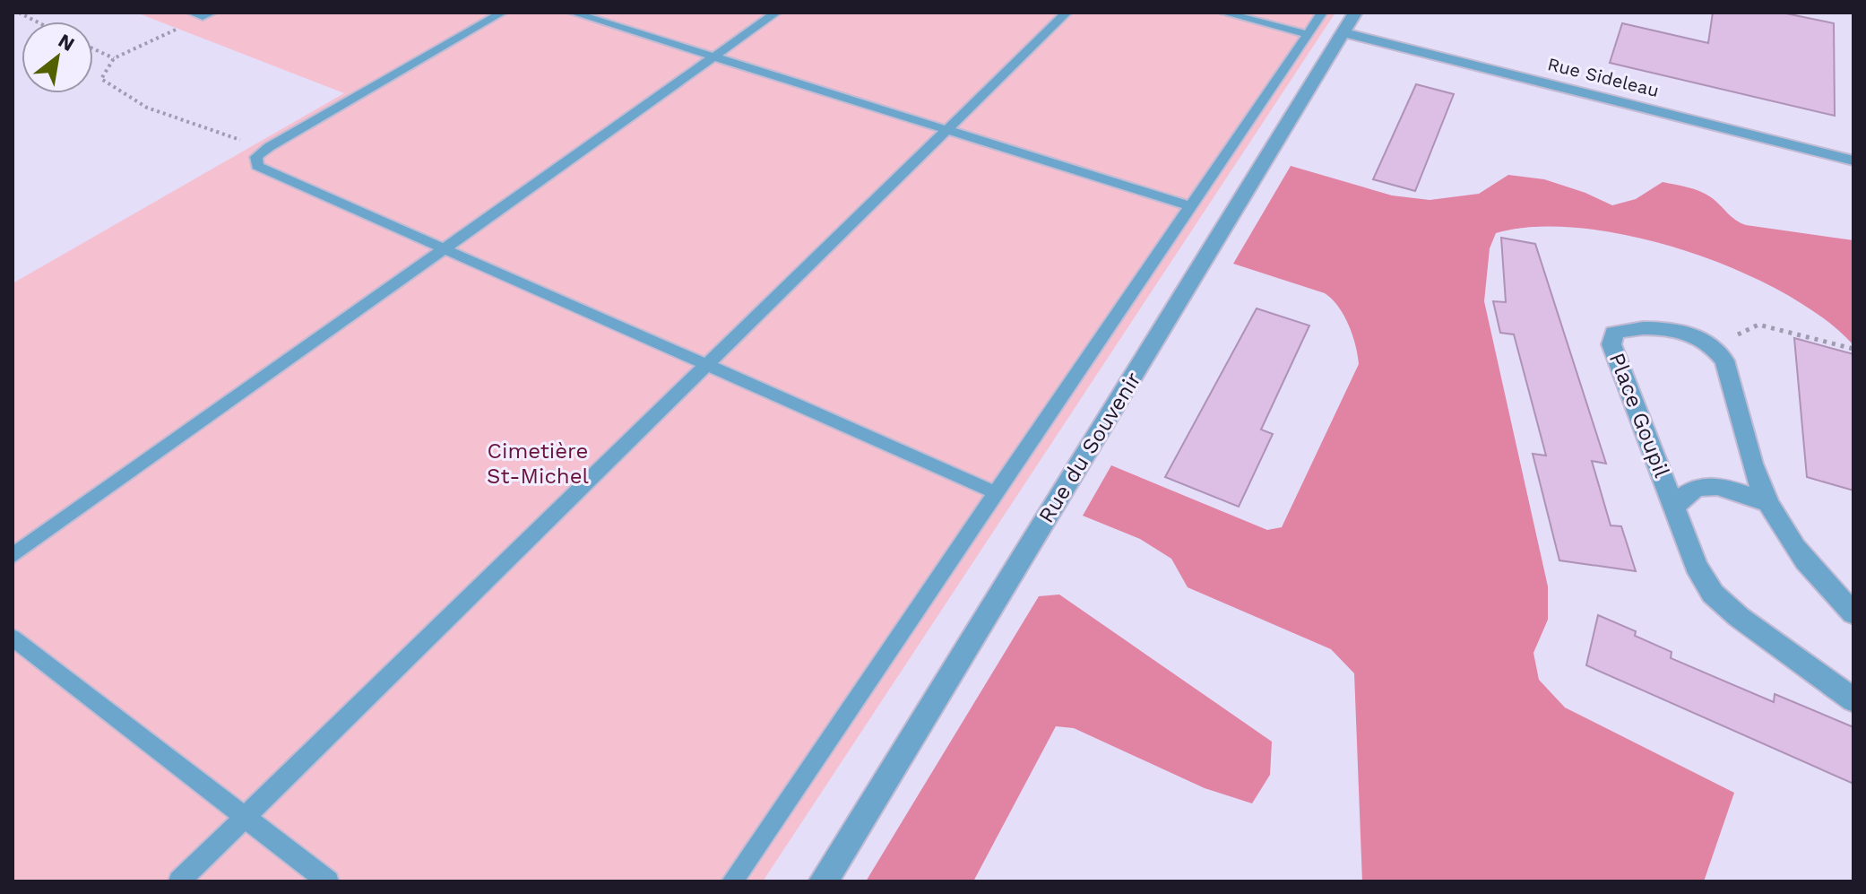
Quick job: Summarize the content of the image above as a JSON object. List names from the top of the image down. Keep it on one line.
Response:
{"streets":{"street":["Rue Sideleau","Place Goupil","Rue du Souvenir"]},"crossings":[["Rue Sideleau","Rue du Souvenir"]],"parks":["Cimetière St-Michel"],"north":"top right"}
